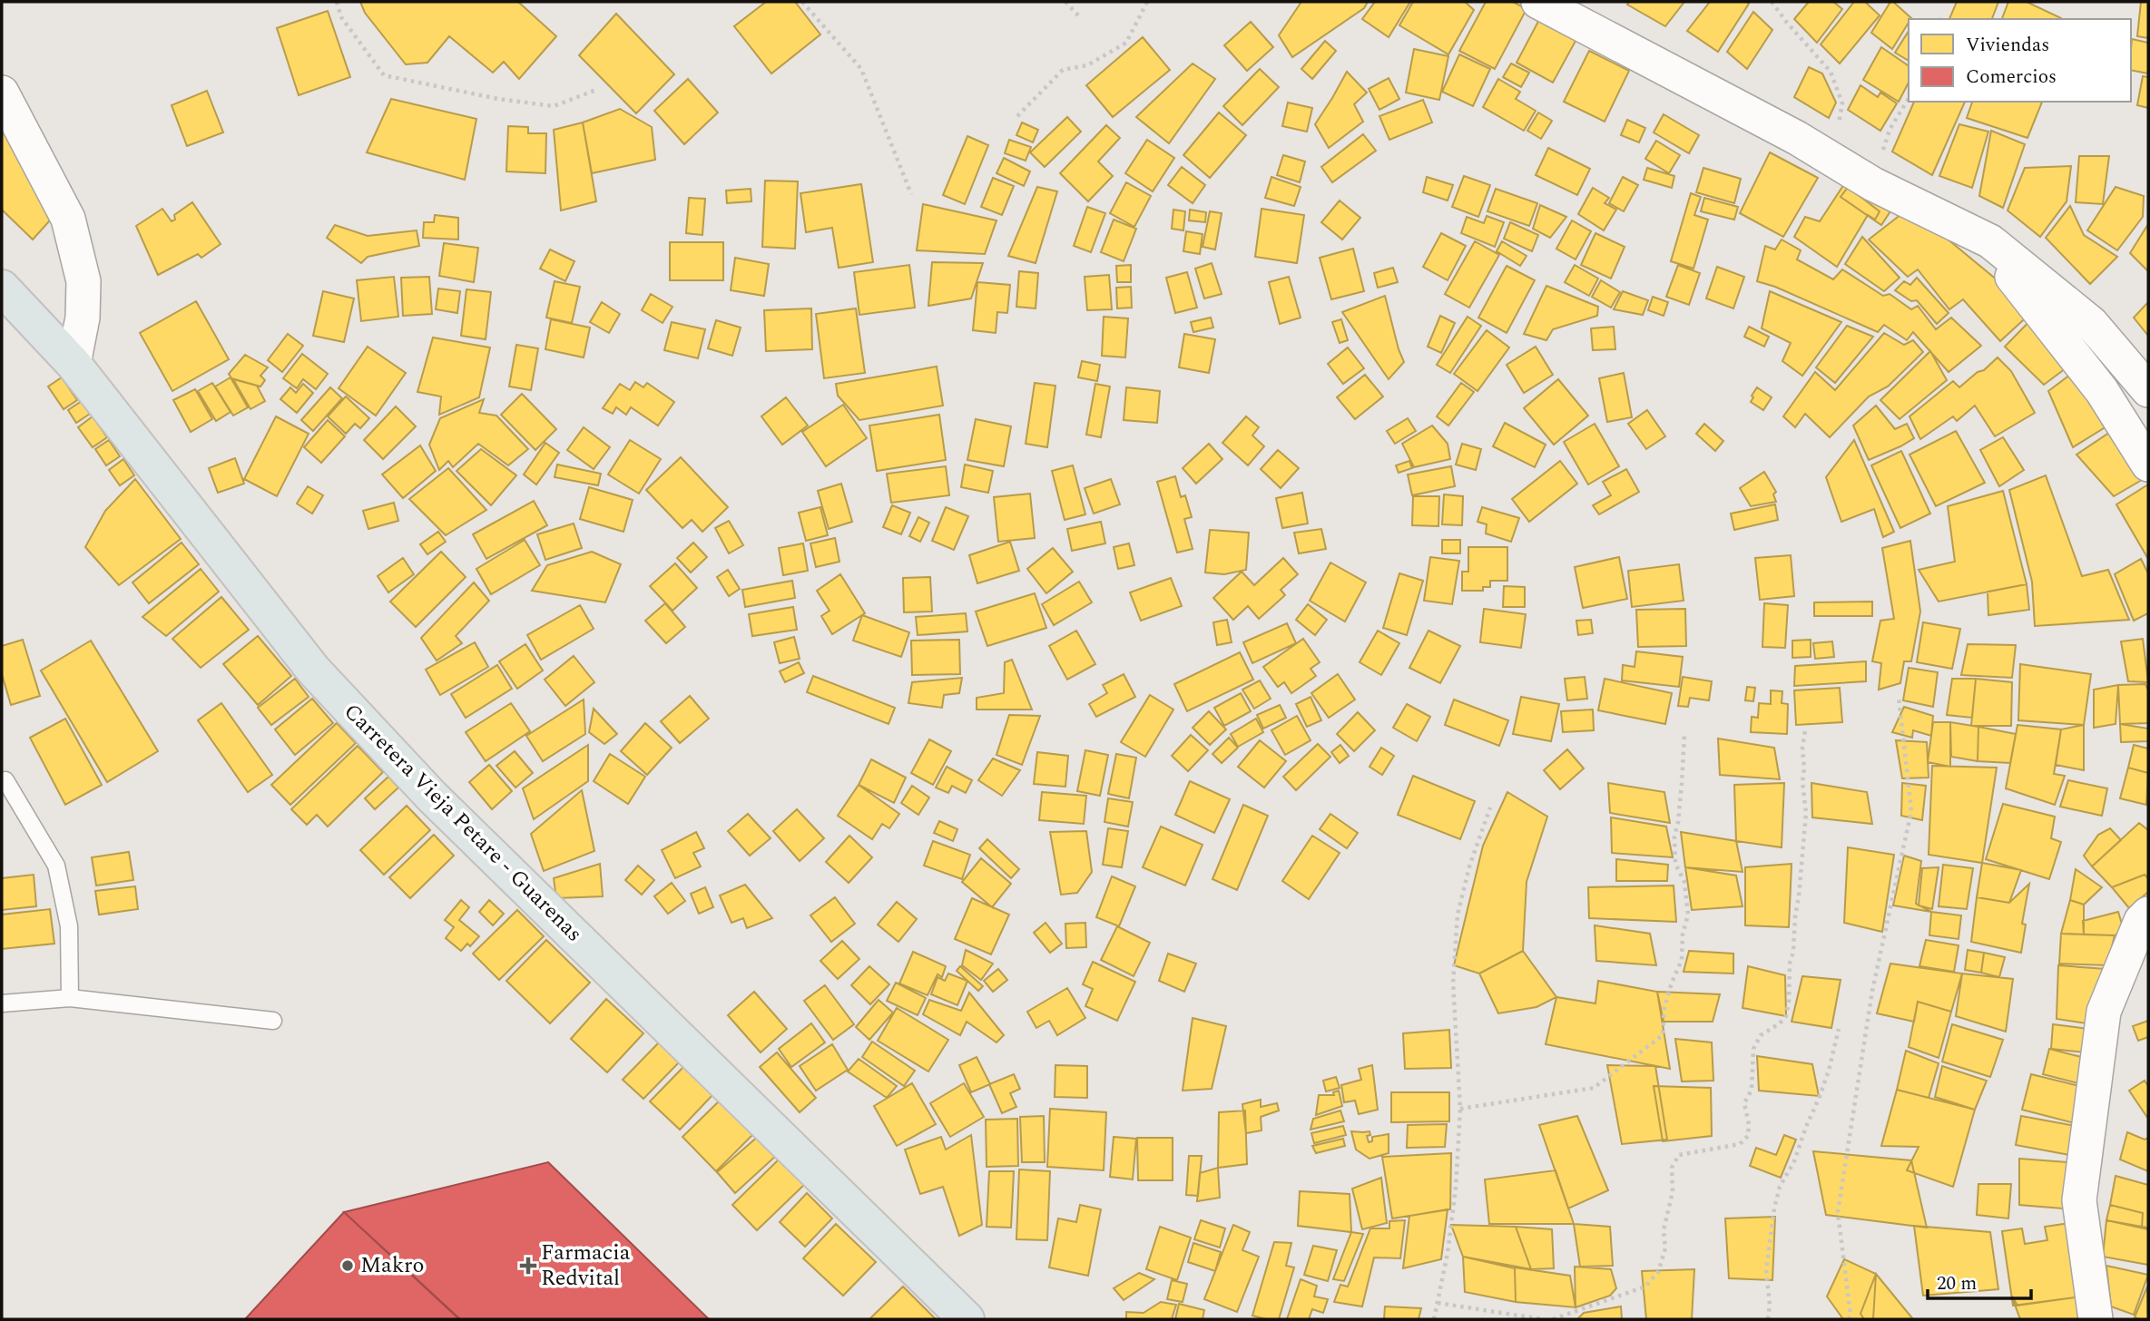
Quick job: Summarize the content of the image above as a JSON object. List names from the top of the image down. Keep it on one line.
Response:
{"streets":{"main road":["Carretera Vieja Petare - Guarenas"]},"places":{"other":["Makro"],"health":["Farmacia Redvital"]},"legend":["Viviendas","Comercios"],"scale_bar":"20 m"}
